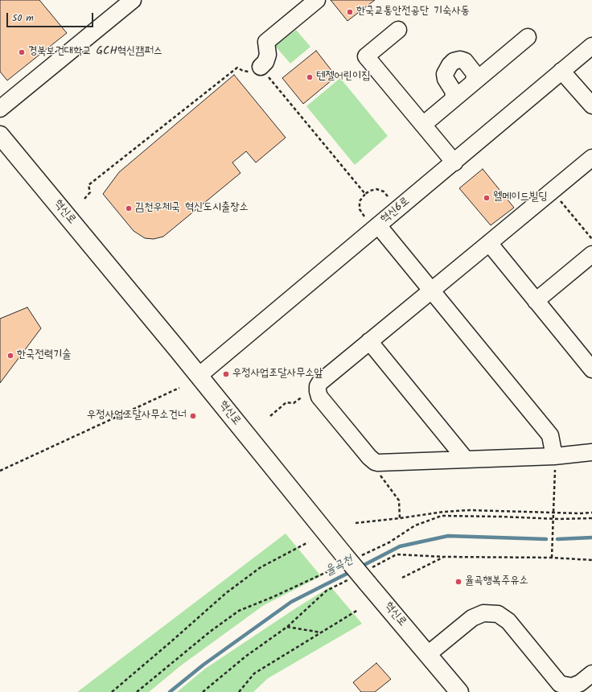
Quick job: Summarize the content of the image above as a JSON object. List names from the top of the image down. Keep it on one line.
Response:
{"streets":{"main road":["혁신로"],"street":["혁신6로"]},"crossings":[["혁신6로","혁신로"]],"water":["율곡천"],"places":["한국교통안전공단 기숙사동","경북보건대학교 GCH혁신캠퍼스","텐젤어린이집","웰메이드빌딩","김천우체국 혁신도시출장소","한국전력기술","우정사업조달사무소앞","우정사업조달사무소건너","율곡행복주유소"],"scale_bar":"50 m"}
